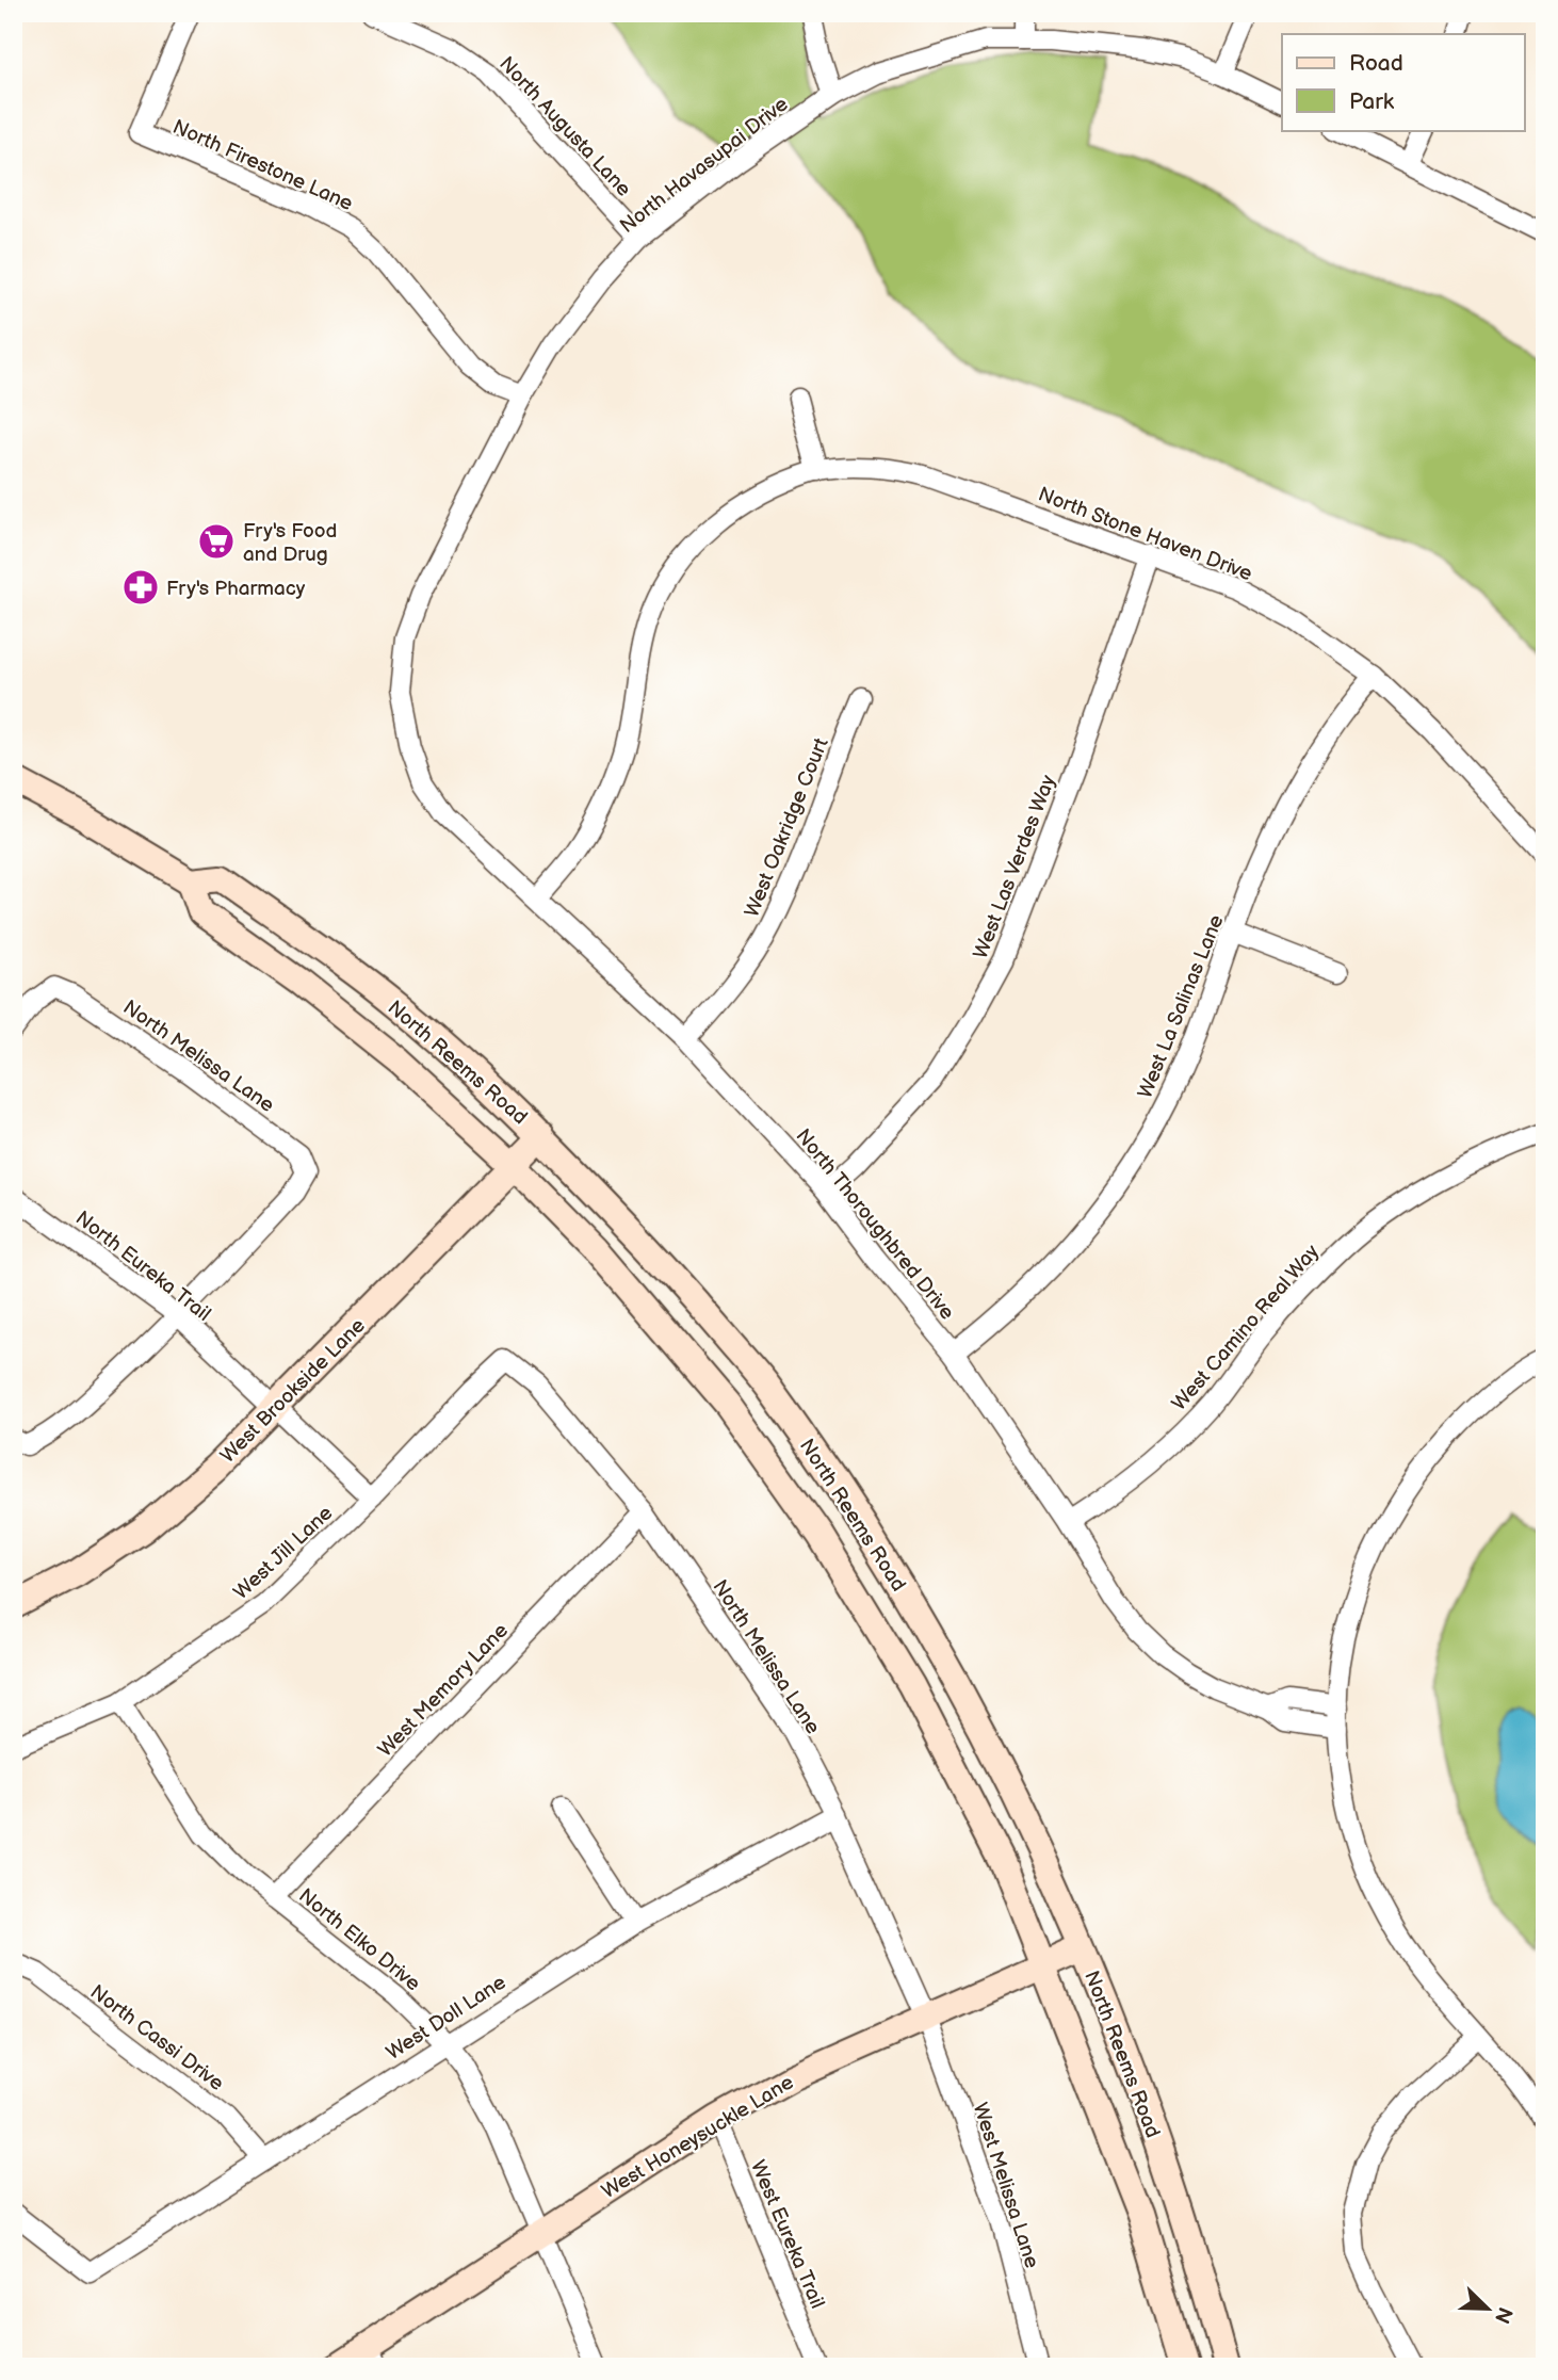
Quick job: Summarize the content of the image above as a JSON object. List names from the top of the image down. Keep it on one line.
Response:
{"streets":{"main road":["North Reems Road","West Brookside Lane","West Honeysuckle Lane"],"street":["North Augusta Lane","North Firestone Lane","North Havasupai Drive","North Stone Haven Drive","West Oakridge Court","West Las Verdes Way","West La Salinas Lane","North Melissa Lane","North Thoroughbred Drive","North Eureka Trail","West Camino Real Way","West Jill Lane","West Memory Lane","North Elko Drive","West Doll Lane","North Cassi Drive","West Melissa Lane","West Eureka Trail"]},"crossings":[["North Augusta Lane","North Havasupai Drive"],["North Firestone Lane","North Havasupai Drive"],["North Havasupai Drive","North Thoroughbred Drive"],["North Stone Haven Drive","West Las Verdes Way"],["North Stone Haven Drive","West La Salinas Lane"],["North Stone Haven Drive","North Thoroughbred Drive"],["West Oakridge Court","North Thoroughbred Drive"],["West Las Verdes Way","North Thoroughbred Drive"],["West La Salinas Lane","North Thoroughbred Drive"],["North Melissa Lane","North Eureka Trail"],["North Melissa Lane","West Jill Lane"],["North Melissa Lane","West Memory Lane"],["North Melissa Lane","West Doll Lane"],["North Melissa Lane","West Honeysuckle Lane"],["North Melissa Lane","West Melissa Lane"],["North Reems Road","West Brookside Lane"],["North Reems Road","West Honeysuckle Lane"],["North Thoroughbred Drive","West Camino Real Way"],["North Eureka Trail","West Brookside Lane"],["North Eureka Trail","West Jill Lane"],["West Jill Lane","North Elko Drive"],["West Memory Lane","North Elko Drive"],["North Elko Drive","West Doll Lane"],["North Elko Drive","West Honeysuckle Lane"],["West Doll Lane","North Cassi Drive"],["West Honeysuckle Lane","West Melissa Lane"],["West Honeysuckle Lane","West Eureka Trail"]],"places":{"supermarket":["Fry's Food and Drug"],"pharmacy":["Fry's Pharmacy"]},"legend":["Road","Park"],"north":"bottom right"}
